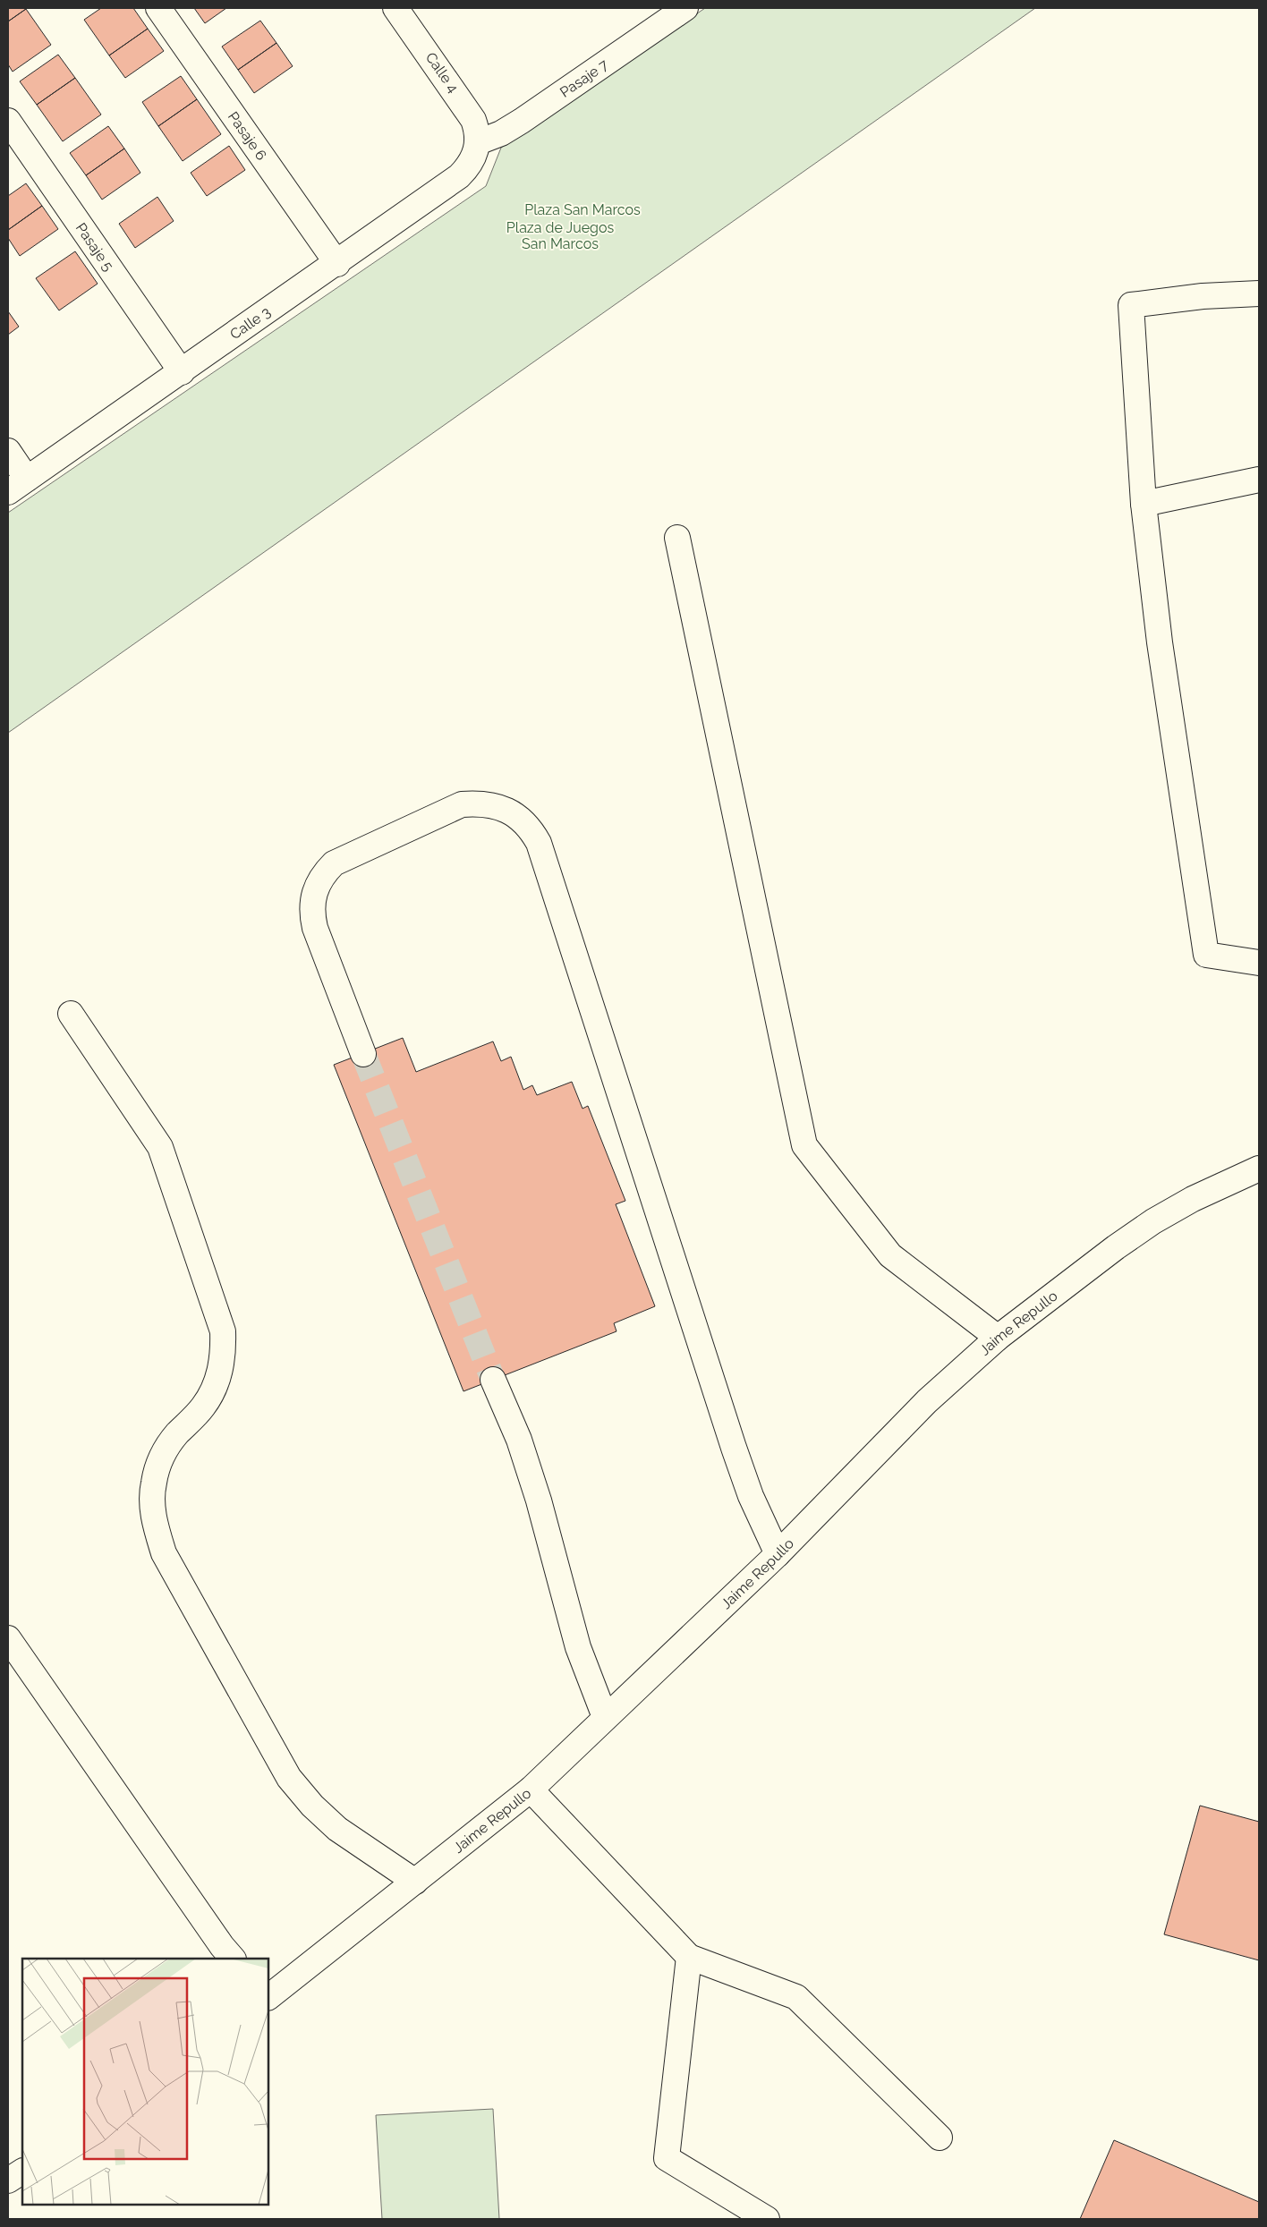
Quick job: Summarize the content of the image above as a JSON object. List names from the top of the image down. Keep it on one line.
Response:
{"streets":{"street":["Calle 4","Pasaje 7","Pasaje 6","Pasaje 5","Calle 3","Jaime Repullo"]},"crossings":[["Calle 4","Pasaje 7"],["Calle 4","Calle 3"],["Pasaje 7","Calle 3"],["Pasaje 6","Calle 3"],["Pasaje 5","Calle 3"]],"parks":["Plaza San Marcos","Plaza de Juegos San Marcos"]}
